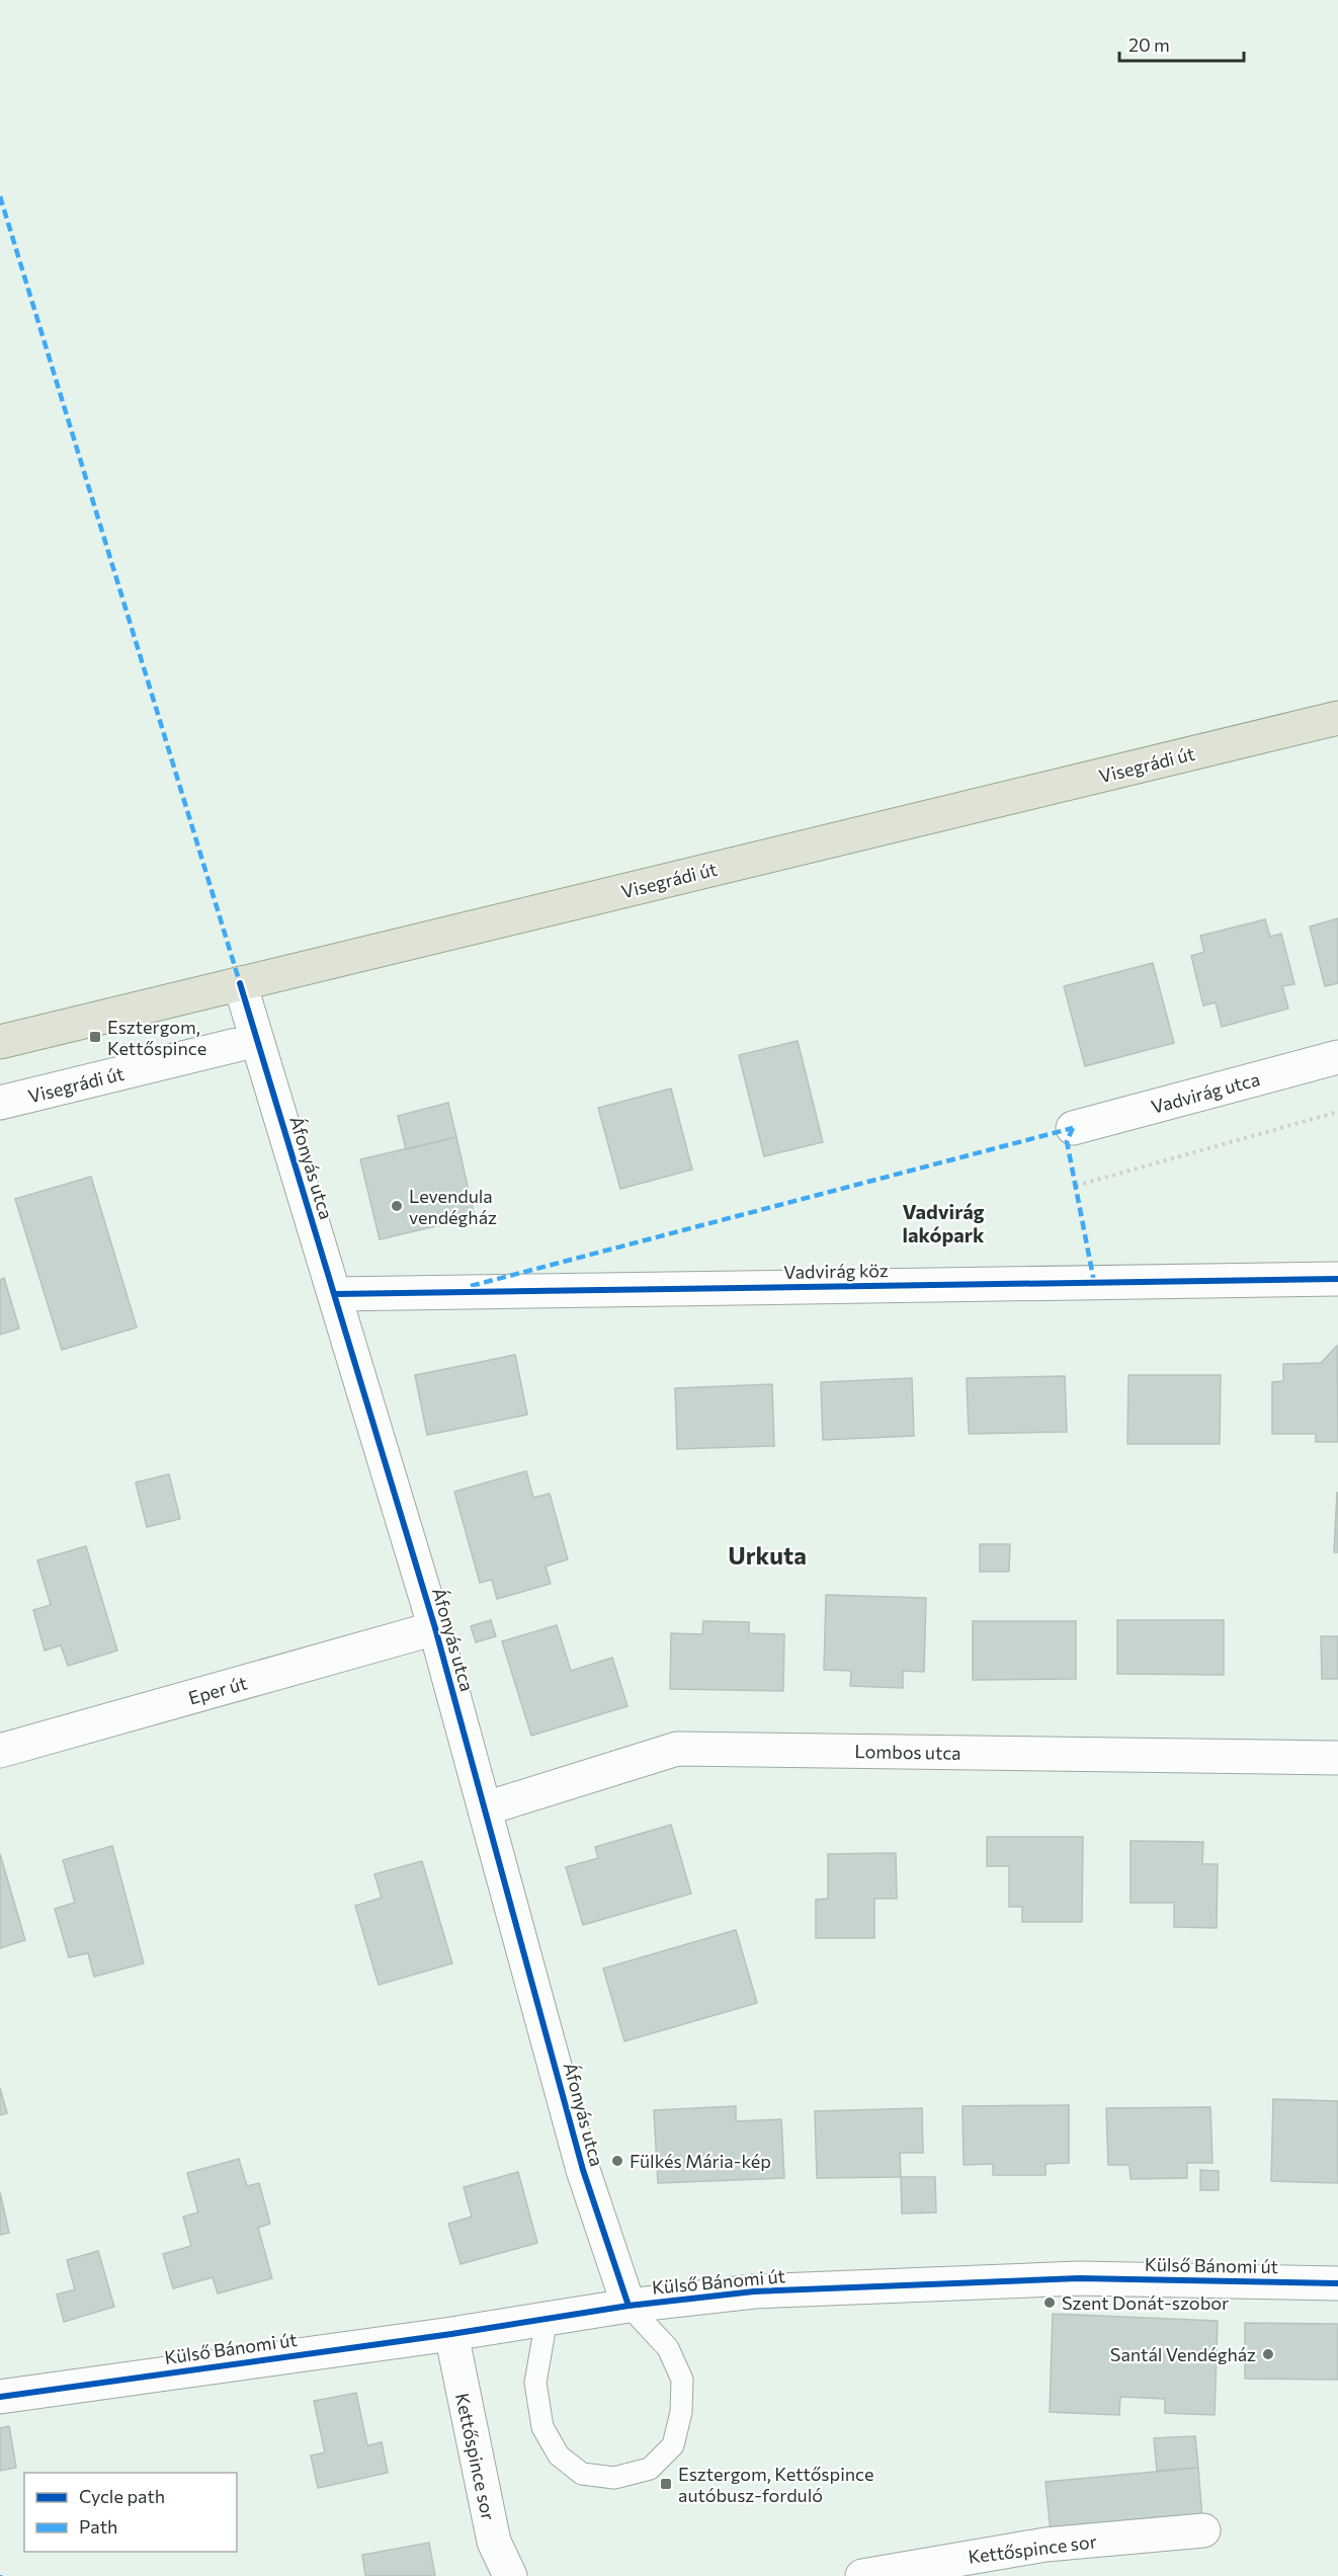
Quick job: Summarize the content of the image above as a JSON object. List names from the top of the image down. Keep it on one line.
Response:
{"streets":{"main road":["Visegrádi út"],"street":["Vadvirág utca","Áfonyás utca","Vadvirág köz","Eper út","Lombos utca","Külső Bánomi út","Kettőspince sor"]},"crossings":[["Visegrádi út","Áfonyás utca"],["Áfonyás utca","Vadvirág köz"],["Áfonyás utca","Eper út"],["Áfonyás utca","Lombos utca"],["Áfonyás utca","Külső Bánomi út"],["Külső Bánomi út","Kettőspince sor"]],"districts":["Vadvirág lakópark","Urkuta"],"places":{"transit":["Esztergom, Kettőspince","Esztergom, Kettőspince autóbusz-forduló"],"other":["Levendula vendégház","Fülkés Mária-kép","Szent Donát-szobor","Santál Vendégház"]},"legend":["Cycle path","Path"],"scale_bar":"20 m"}
